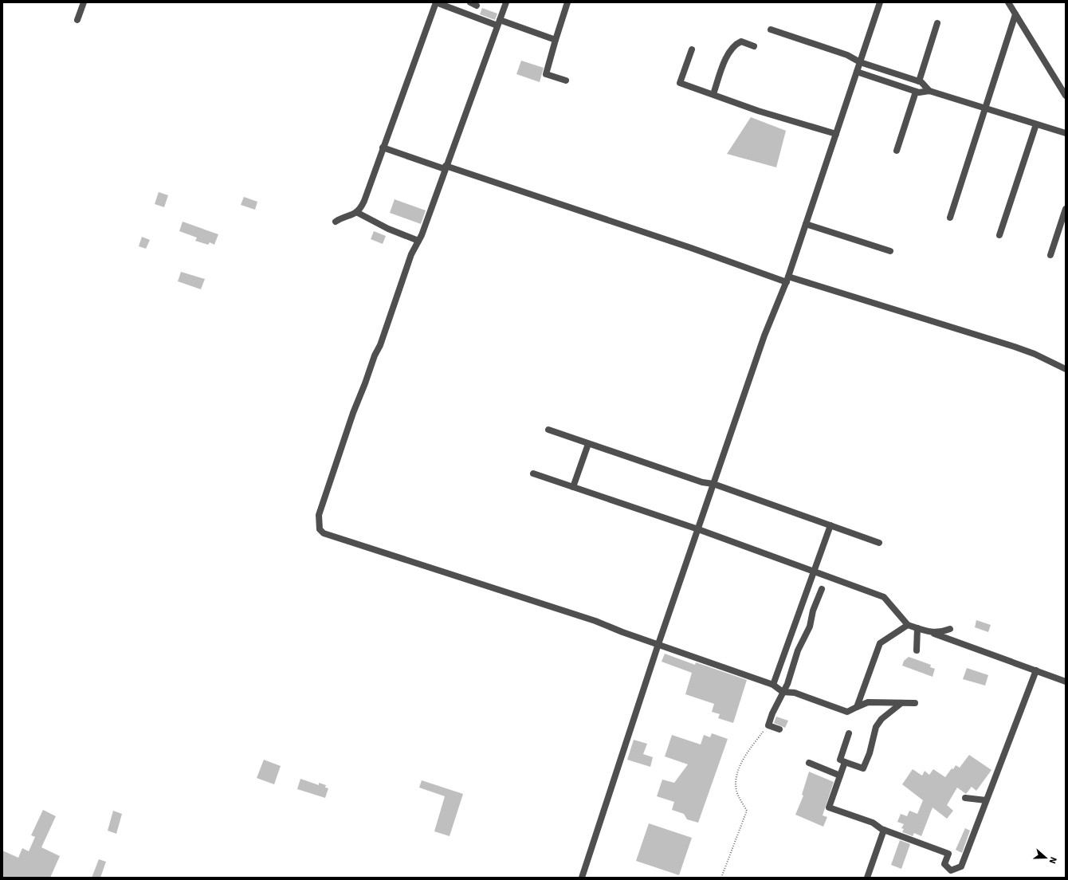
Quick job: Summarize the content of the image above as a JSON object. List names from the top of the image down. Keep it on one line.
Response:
{"north":"right"}
